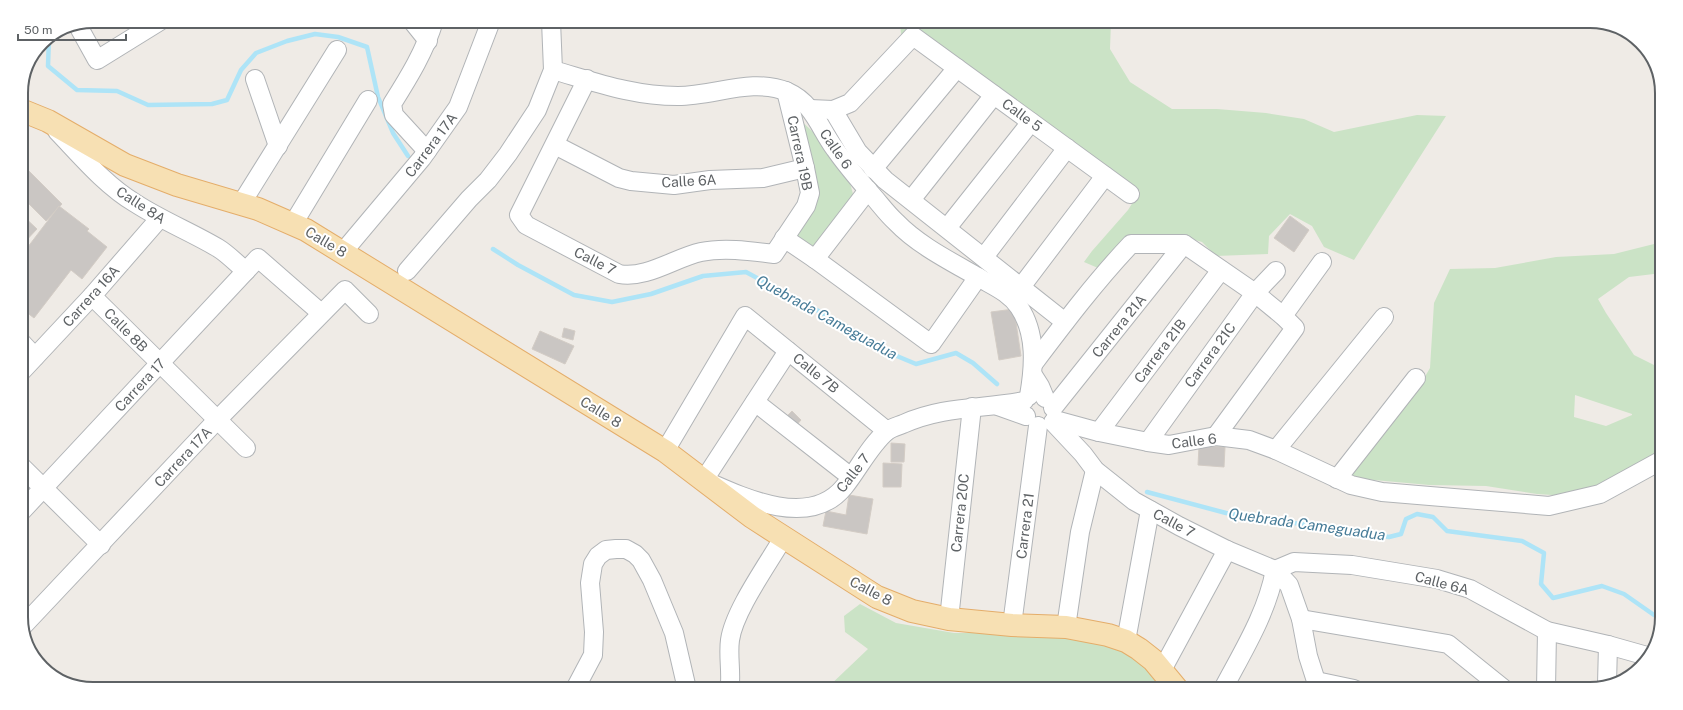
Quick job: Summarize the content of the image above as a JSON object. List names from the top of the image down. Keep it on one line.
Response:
{"streets":{"main road":["Calle 8"],"street":["Calle 5","Carrera 17A","Calle 6","Carrera 19B","Calle 6A","Calle 8A","Calle 7","Carrera 16A","Carrera 21A","Calle 8B","Carrera 21B","Carrera 21C","Calle 7B","Carrera 17","Carrera 20C","Carrera 21"]},"crossings":[["Calle 5","Carrera 19B"],["Carrera 17A","Calle 8"],["Carrera 17A","Calle 8B"],["Carrera 17A","Carrera 17"],["Calle 6","Carrera 19B"],["Calle 6","Calle 7"],["Calle 6","Carrera 21A"],["Calle 6","Carrera 21B"],["Calle 6","Carrera 21C"],["Calle 6","Carrera 21"],["Carrera 19B","Calle 6A"],["Carrera 19B","Calle 7"],["Calle 6A","Calle 7"],["Calle 8A","Calle 8"],["Calle 8A","Carrera 16A"],["Calle 8A","Carrera 17"],["Calle 8","Calle 7"],["Calle 8","Calle 7B"],["Calle 8","Carrera 20C"],["Calle 8","Carrera 21"],["Calle 7","Carrera 21A"],["Calle 7","Calle 7B"],["Calle 7","Carrera 20C"],["Calle 7","Carrera 21"],["Carrera 16A","Calle 8B"],["Carrera 21A","Carrera 21"],["Calle 8B","Carrera 17"]],"water":["Quebrada Cameguadua"],"scale_bar":"50 m"}
